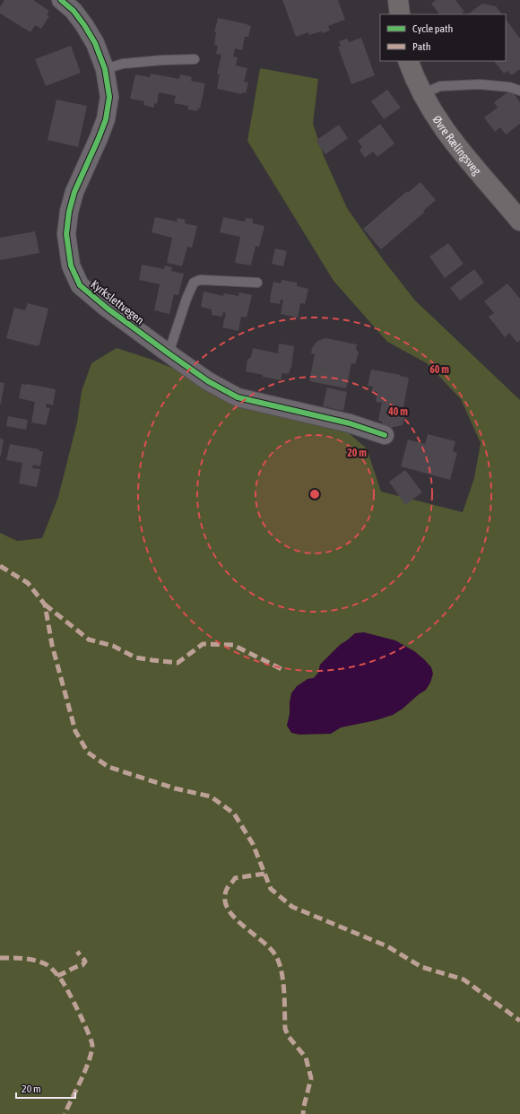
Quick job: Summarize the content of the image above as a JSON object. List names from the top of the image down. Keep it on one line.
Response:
{"streets":{"main road":["Øvre Rælingsveg"],"street":["Kyrkslettvegen"]},"legend":["Cycle path","Path"],"scale_bar":"20 m","rings":["60 m","40 m","20 m"]}
